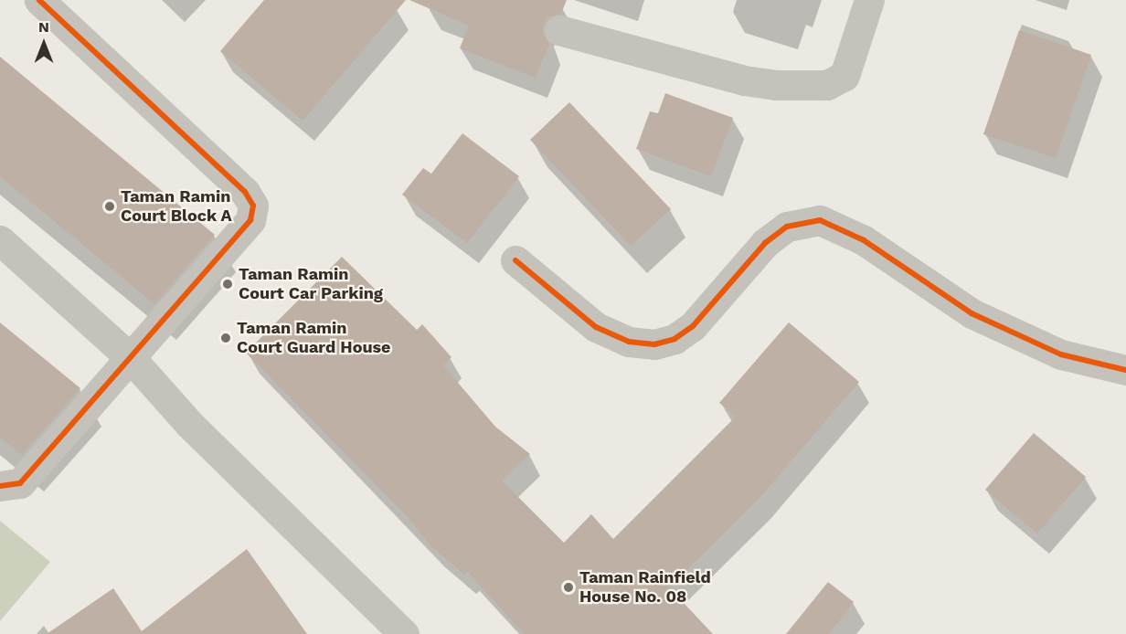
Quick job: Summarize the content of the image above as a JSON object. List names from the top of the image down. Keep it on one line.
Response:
{"places":["Taman Ramin Court Block A","Taman Ramin Court Car Parking","Taman Ramin Court Guard House","Taman Rainfield House No. 08"],"north":"top"}
